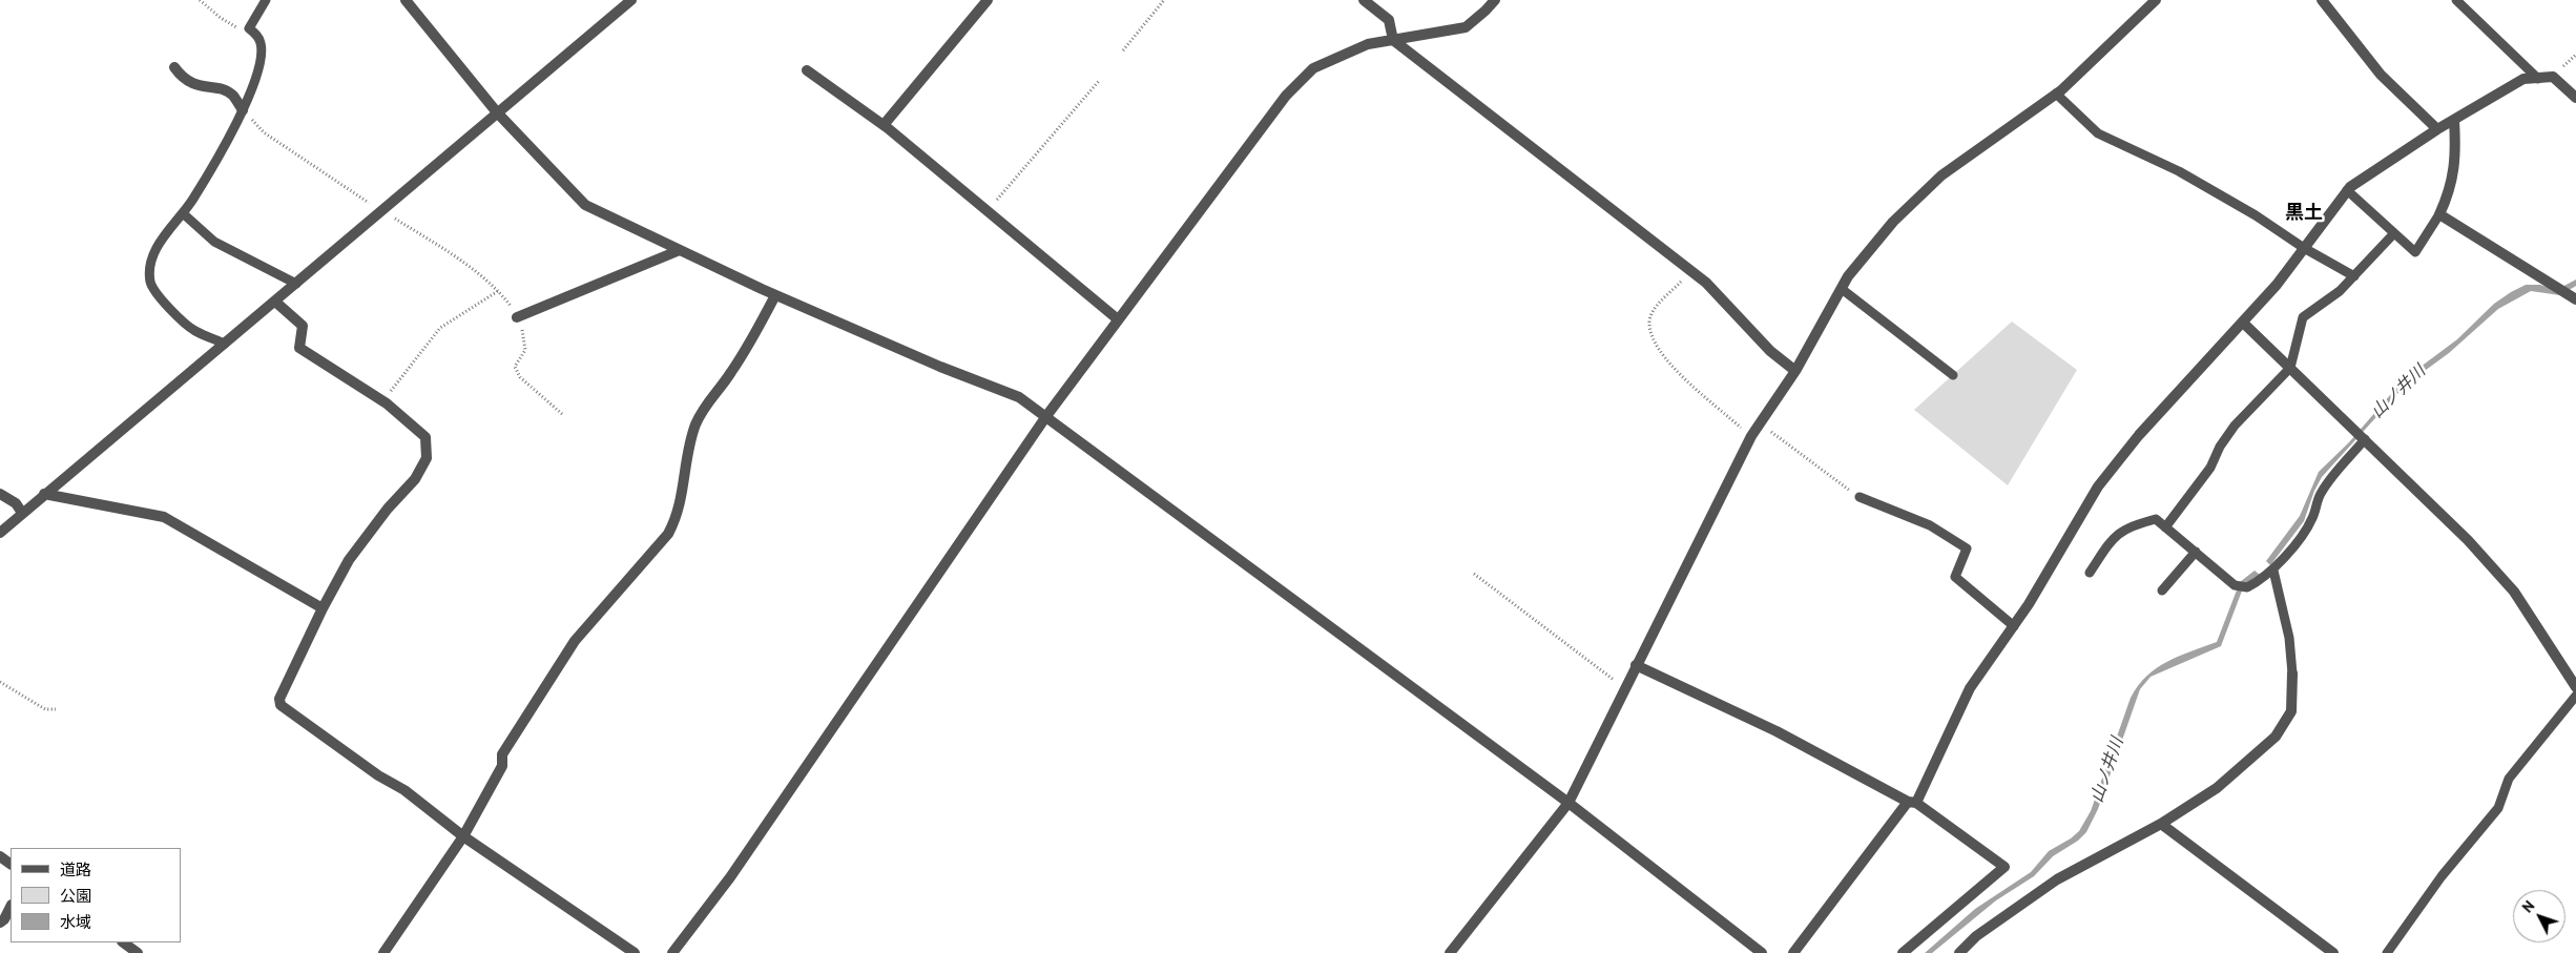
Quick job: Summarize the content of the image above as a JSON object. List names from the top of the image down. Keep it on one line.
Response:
{"districts":["黒土"],"water":["山ノ井川"],"legend":["道路","公園","水域"],"north":"top left"}
